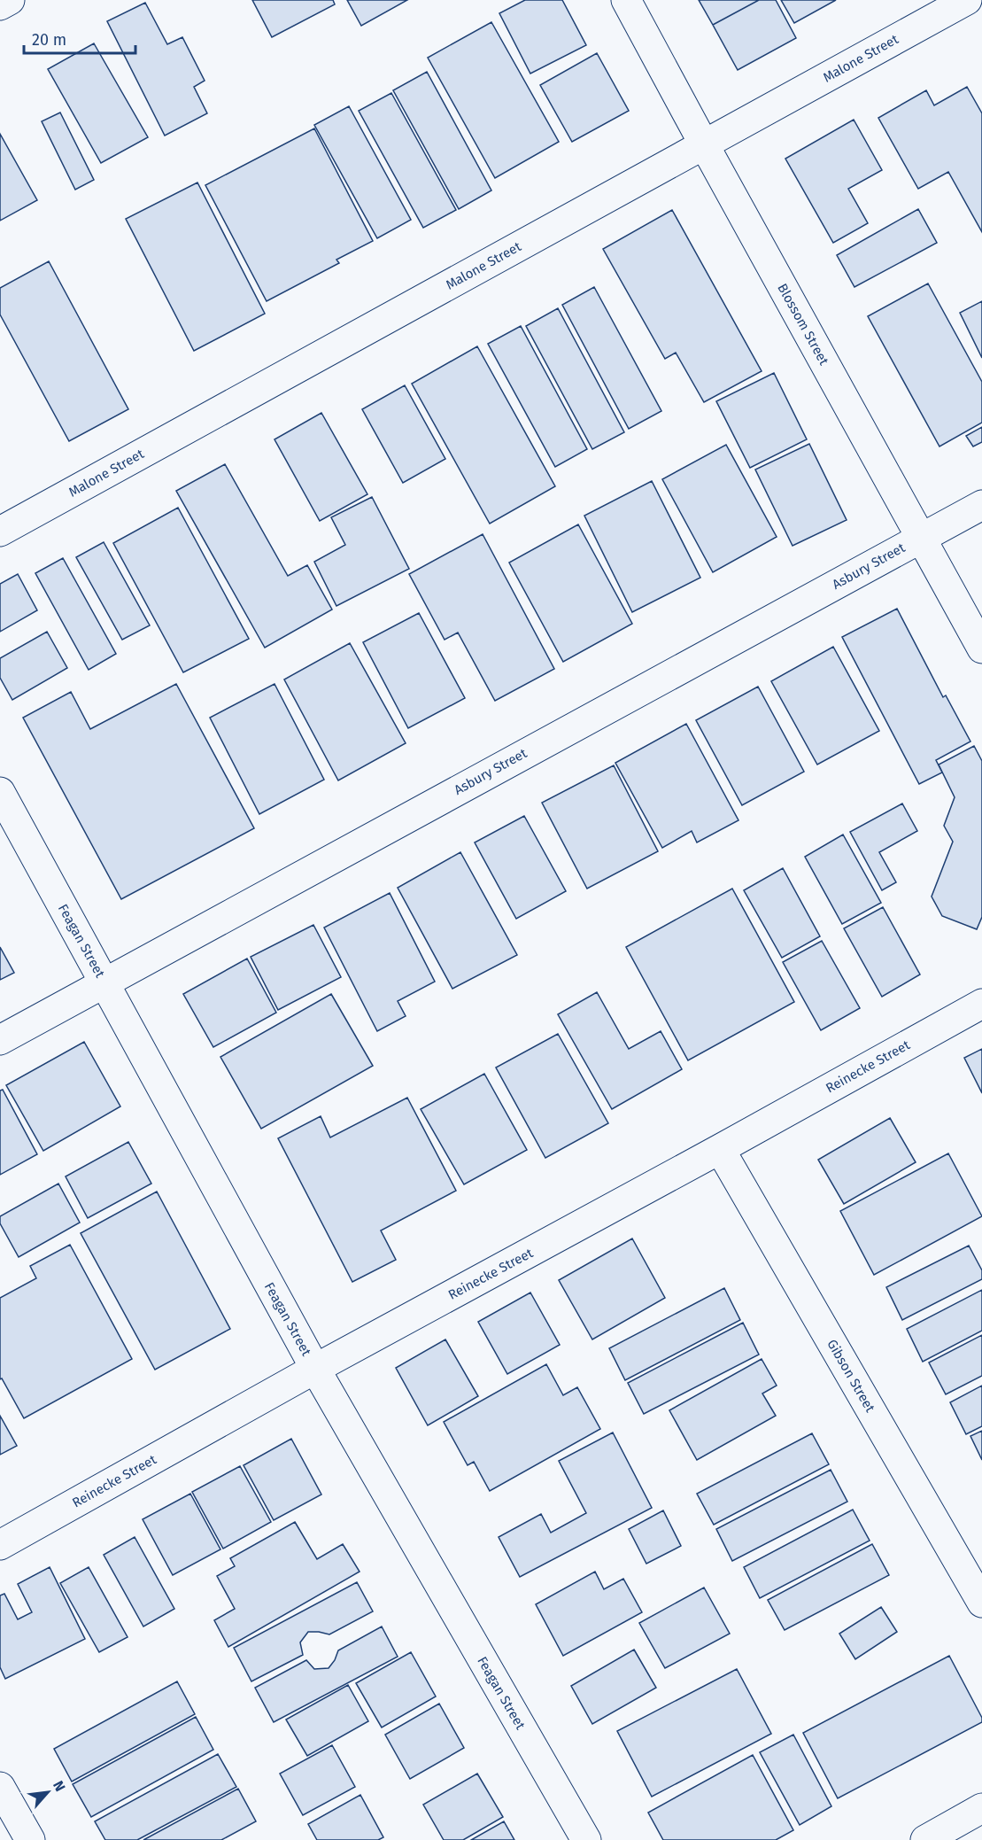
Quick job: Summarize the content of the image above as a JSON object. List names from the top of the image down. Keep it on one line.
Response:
{"streets":{"street":["Malone Street","Blossom Street","Asbury Street","Feagan Street","Reinecke Street","Gibson Street"]},"crossings":[["Malone Street","Blossom Street"],["Blossom Street","Asbury Street"],["Asbury Street","Feagan Street"],["Feagan Street","Reinecke Street"],["Reinecke Street","Gibson Street"]],"scale_bar":"20 m","north":"top right"}
